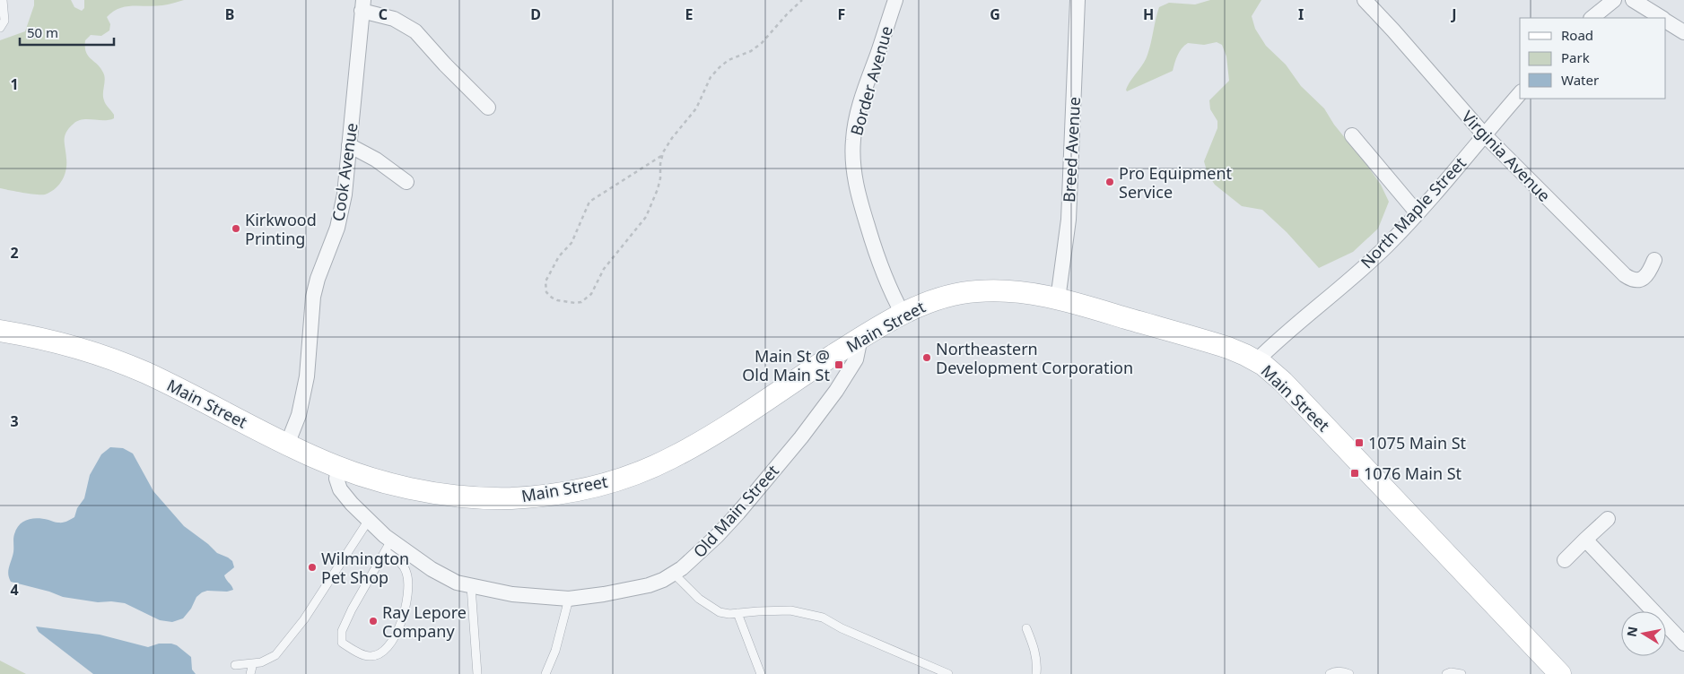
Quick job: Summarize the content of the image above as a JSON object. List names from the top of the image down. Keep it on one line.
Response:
{"streets":{"main road":["Main Street"],"street":["Border Avenue","Breed Avenue","Virginia Avenue","Cook Avenue","North Maple Street","Old Main Street"]},"crossings":[["Border Avenue","Main Street"],["Breed Avenue","Main Street"],["Virginia Avenue","North Maple Street"],["Cook Avenue","Main Street"],["North Maple Street","Main Street"],["Main Street","Old Main Street"]],"places":{"other":["Pro Equipment Service","Kirkwood Printing","Northeastern Development Corporation","Wilmington Pet Shop","Ray Lepore Company"],"transit":["Main St @ Old Main St","1075 Main St","1076 Main St"]},"legend":["Road","Park","Water"],"scale_bar":"50 m","north":"left","grid":{"columns":["B","C","D","E","F","G","H","I","J"],"rows":["1","2","3","4"]}}
